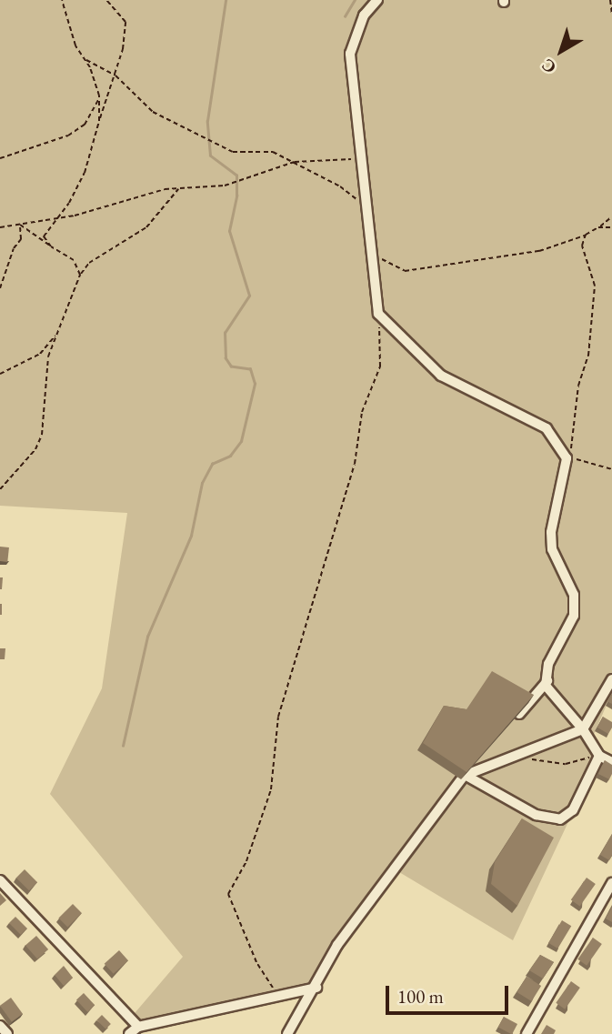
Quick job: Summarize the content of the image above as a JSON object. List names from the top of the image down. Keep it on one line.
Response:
{"scale_bar":"100 m","north":"bottom left"}
